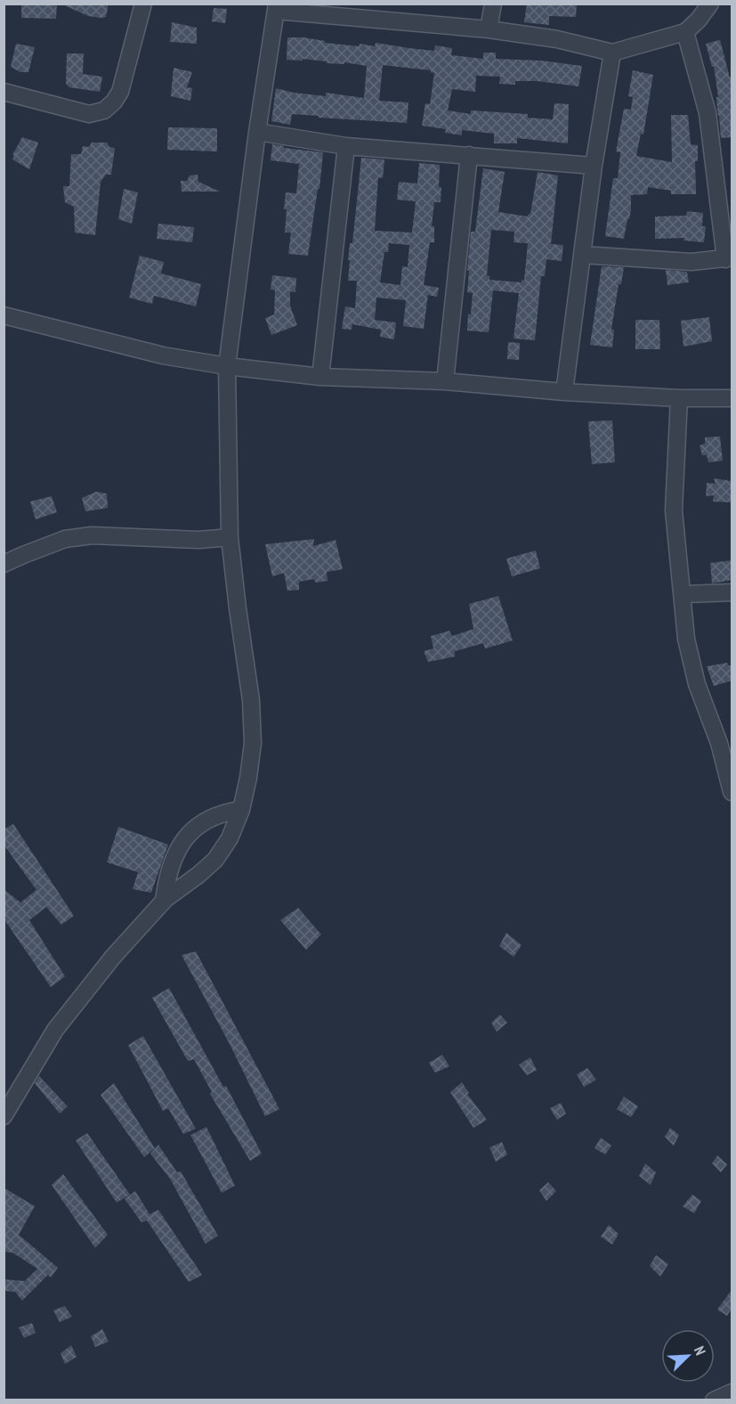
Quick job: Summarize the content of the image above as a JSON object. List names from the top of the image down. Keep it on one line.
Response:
{"north":"top right"}
